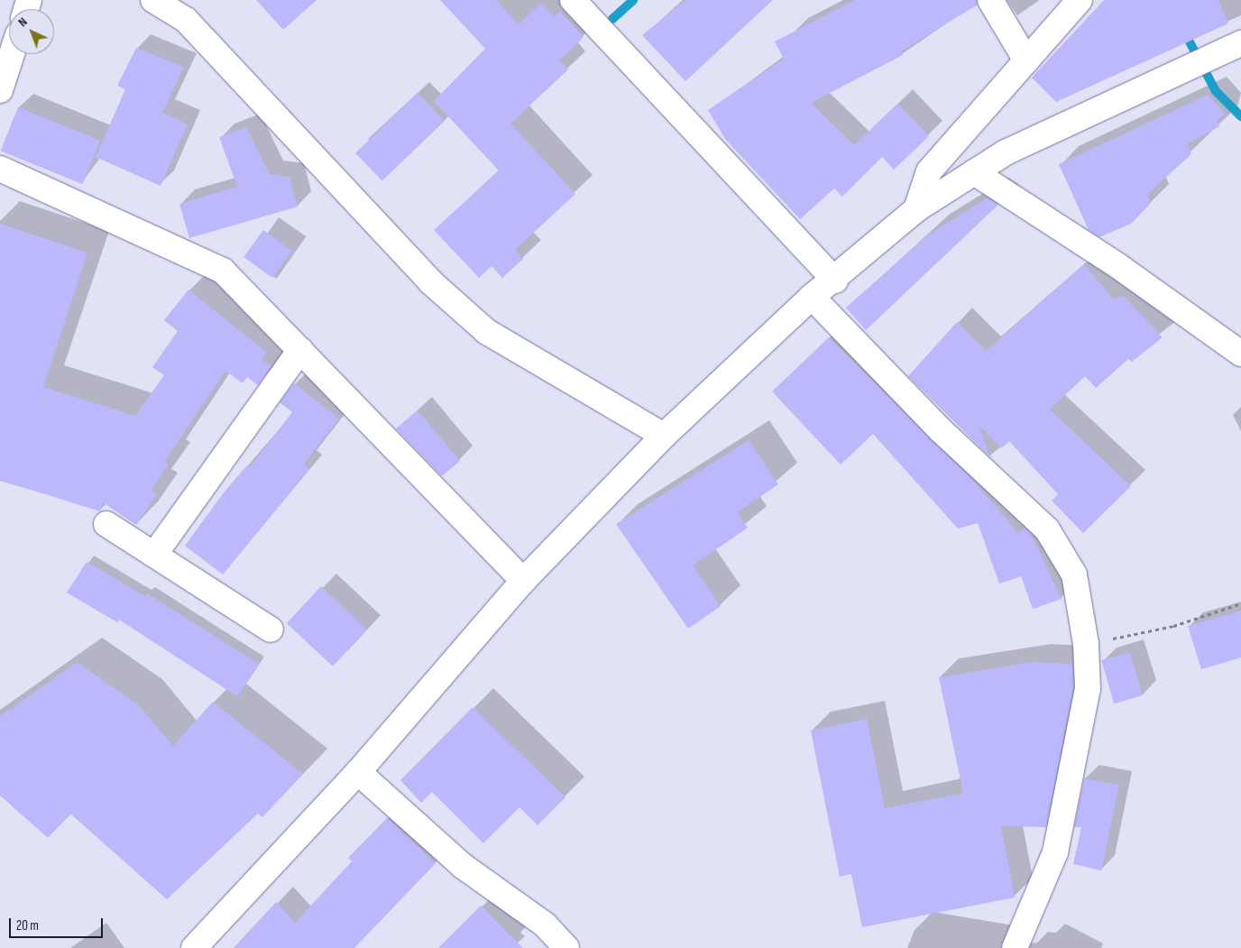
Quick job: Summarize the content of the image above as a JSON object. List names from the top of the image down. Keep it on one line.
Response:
{"scale_bar":"20 m","north":"top left"}
